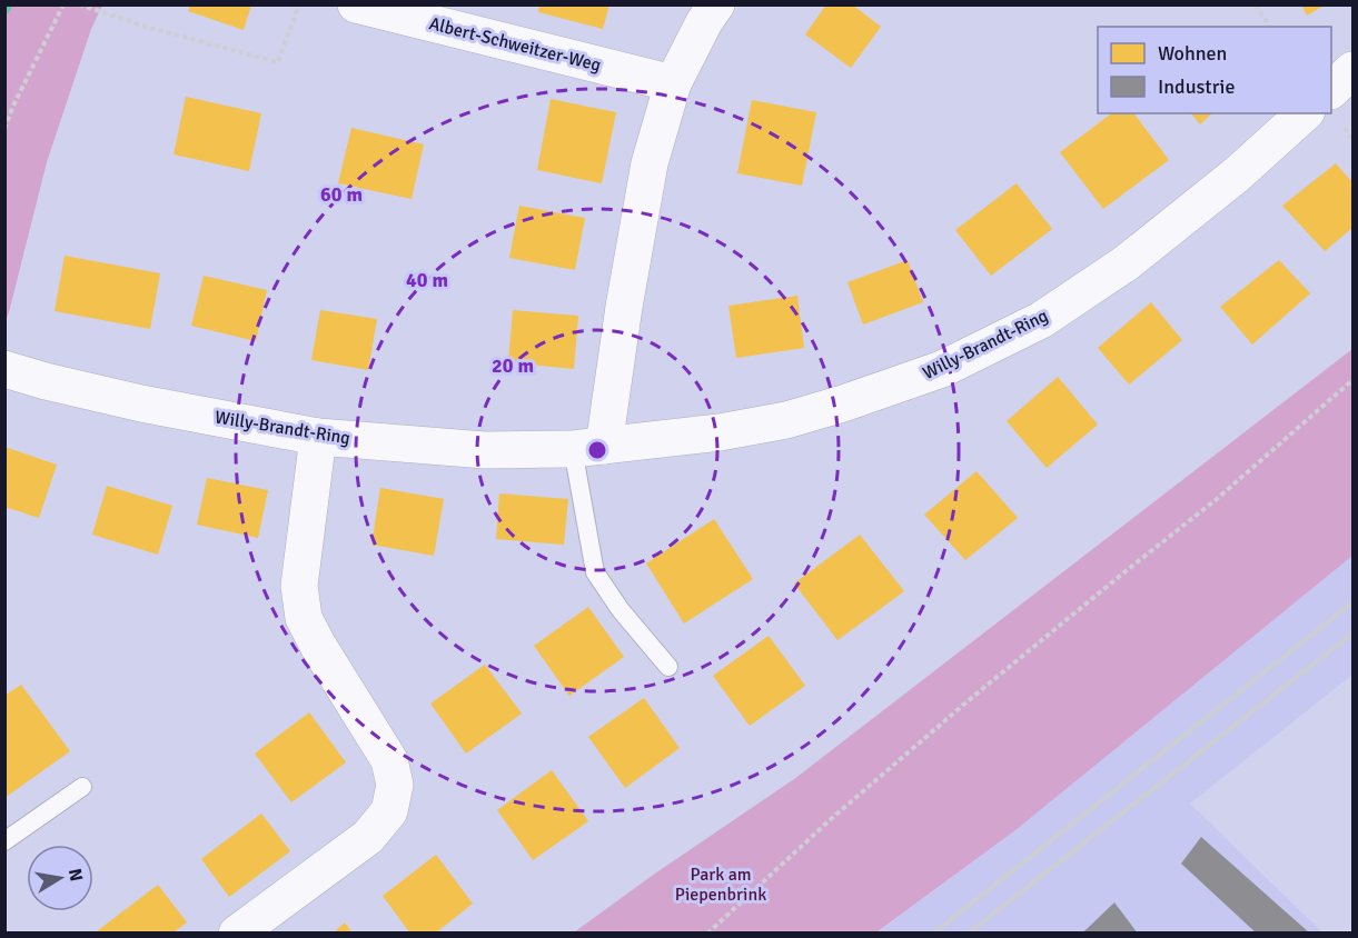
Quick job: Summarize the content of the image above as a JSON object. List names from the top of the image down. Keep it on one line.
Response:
{"streets":{"street":["Albert-Schweitzer-Weg","Willy-Brandt-Ring"]},"parks":["Park am Piepenbrink"],"legend":["Wohnen","Industrie"],"north":"right","rings":["60 m","40 m","20 m"]}
